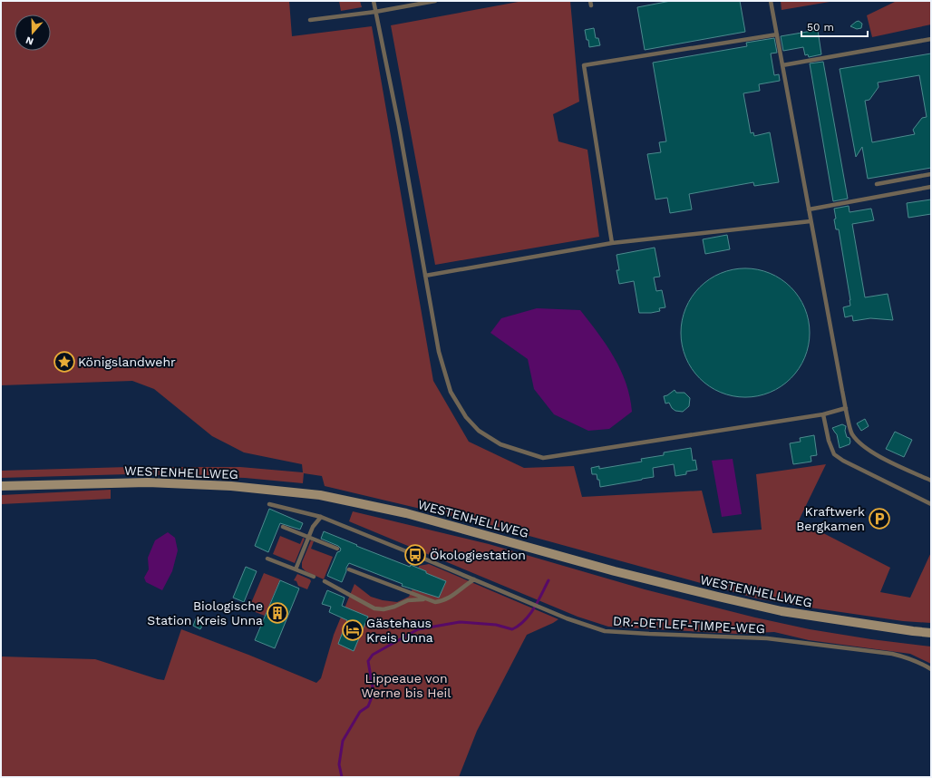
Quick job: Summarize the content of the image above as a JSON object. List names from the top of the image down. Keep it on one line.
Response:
{"streets":{"main road":["WESTENHELLWEG"],"lane":["DR.-DETLEF-TIMPE-WEG"]},"parks":["Lippeaue von Werne bis Heil"],"places":{"place":["Königslandwehr"],"parking":["Kraftwerk Bergkamen"],"bus stop":["Ökologiestation"],"building":["Biologische Station Kreis Unna"],"hotel":["Gästehaus Kreis Unna"]},"scale_bar":"50 m","north":"bottom"}
